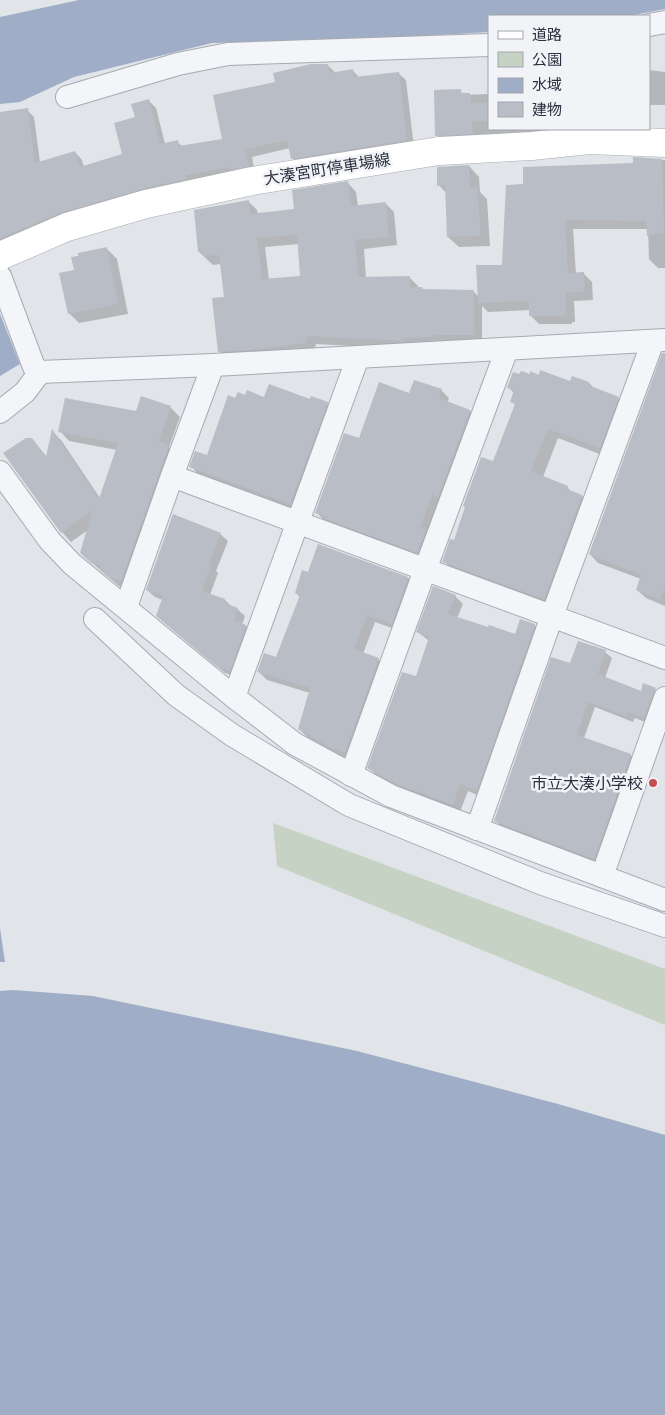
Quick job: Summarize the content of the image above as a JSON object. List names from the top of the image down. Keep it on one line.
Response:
{"streets":{"main road":["大湊宮町停車場線"]},"places":["市立大湊小学校"],"legend":["道路","公園","水域","建物"]}
